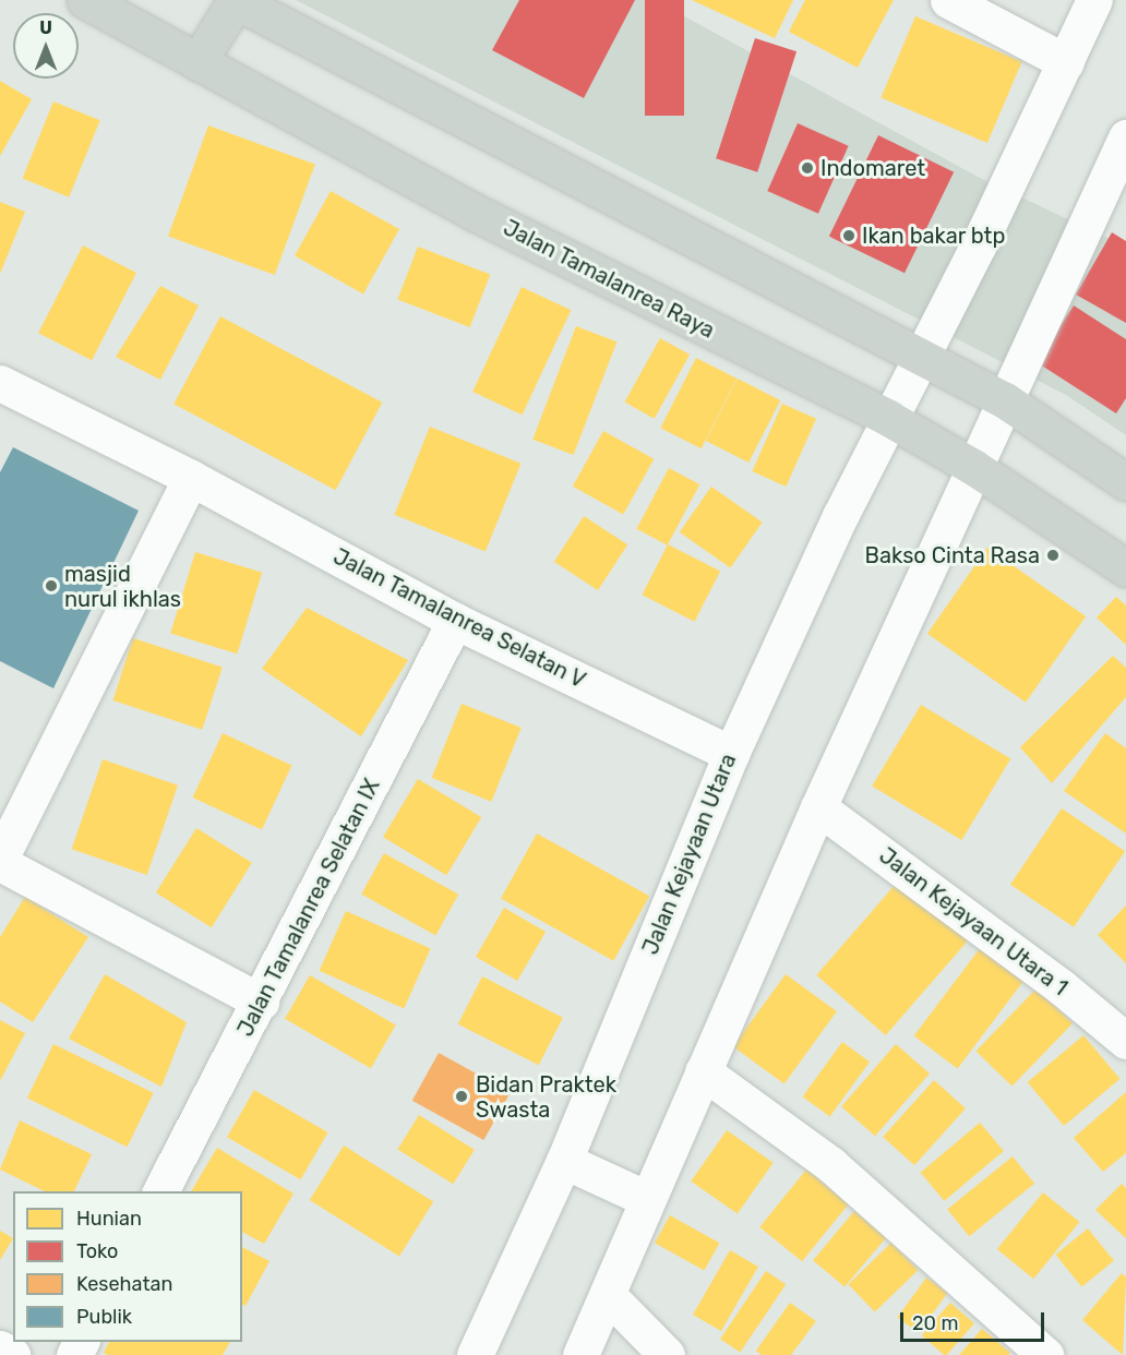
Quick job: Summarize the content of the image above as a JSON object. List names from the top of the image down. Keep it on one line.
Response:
{"streets":{"main road":["Jalan Tamalanrea Raya"],"street":["Jalan Tamalanrea Selatan V","Jalan Kejayaan Utara","Jalan Tamalanrea Selatan IX","Jalan Kejayaan Utara 1"]},"crossings":[["Jalan Tamalanrea Raya","Jalan Kejayaan Utara"],["Jalan Tamalanrea Selatan V","Jalan Kejayaan Utara"],["Jalan Tamalanrea Selatan V","Jalan Tamalanrea Selatan IX"]],"places":["Indomaret","Ikan bakar btp","Bakso Cinta Rasa","masjid nurul ikhlas","Bidan Praktek Swasta"],"legend":["Hunian","Toko","Kesehatan","Publik"],"scale_bar":"20 m","north":"top"}
